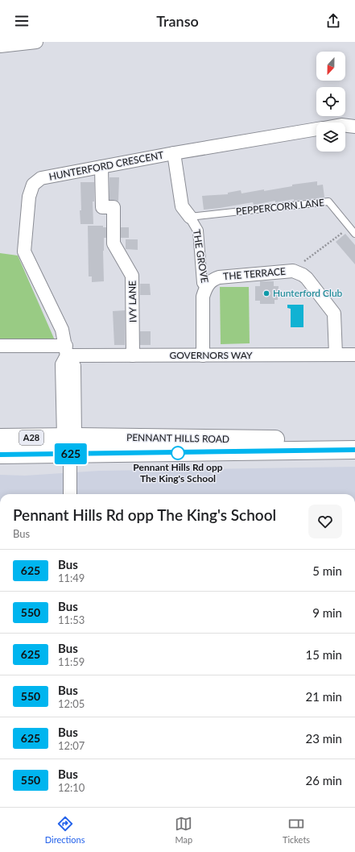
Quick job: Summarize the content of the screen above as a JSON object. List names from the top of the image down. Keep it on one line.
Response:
{"streets":{"highway":["A28","PENNANT HILLS ROAD"],"street":["HUNTERFORD CRESCENT","THE GROVE","THE TERRACE","IVY LANE","GOVERNORS WAY"],"lane":["PEPPERCORN LANE"]},"crossings":[["HUNTERFORD CRESCENT","THE GROVE"],["HUNTERFORD CRESCENT","IVY LANE"],["HUNTERFORD CRESCENT","GOVERNORS WAY"],["PEPPERCORN LANE","THE GROVE"],["THE GROVE","THE TERRACE"],["THE TERRACE","GOVERNORS WAY"],["IVY LANE","GOVERNORS WAY"]],"places":["Hunterford Club","Pennant Hills Rd opp The King's School"],"lines":["bus line 625"],"north":"bottom","page":{"header":"Transo","on_map":"625","heading":["Pennant Hills Rd opp The King's School","Bus"],"list":[{"mark":"625","name":"Bus","note":"11:49","value":"5 min"},{"mark":"550","name":"Bus","note":"11:53","value":"9 min"},{"mark":"625","name":"Bus","note":"11:59","value":"15 min"},{"mark":"550","name":"Bus","note":"12:05","value":"21 min"},{"mark":"625","name":"Bus","note":"12:07","value":"23 min"},{"mark":"550","name":"Bus","note":"12:10","value":"26 min"}],"tabs":["Directions","Map","Tickets"]}}
